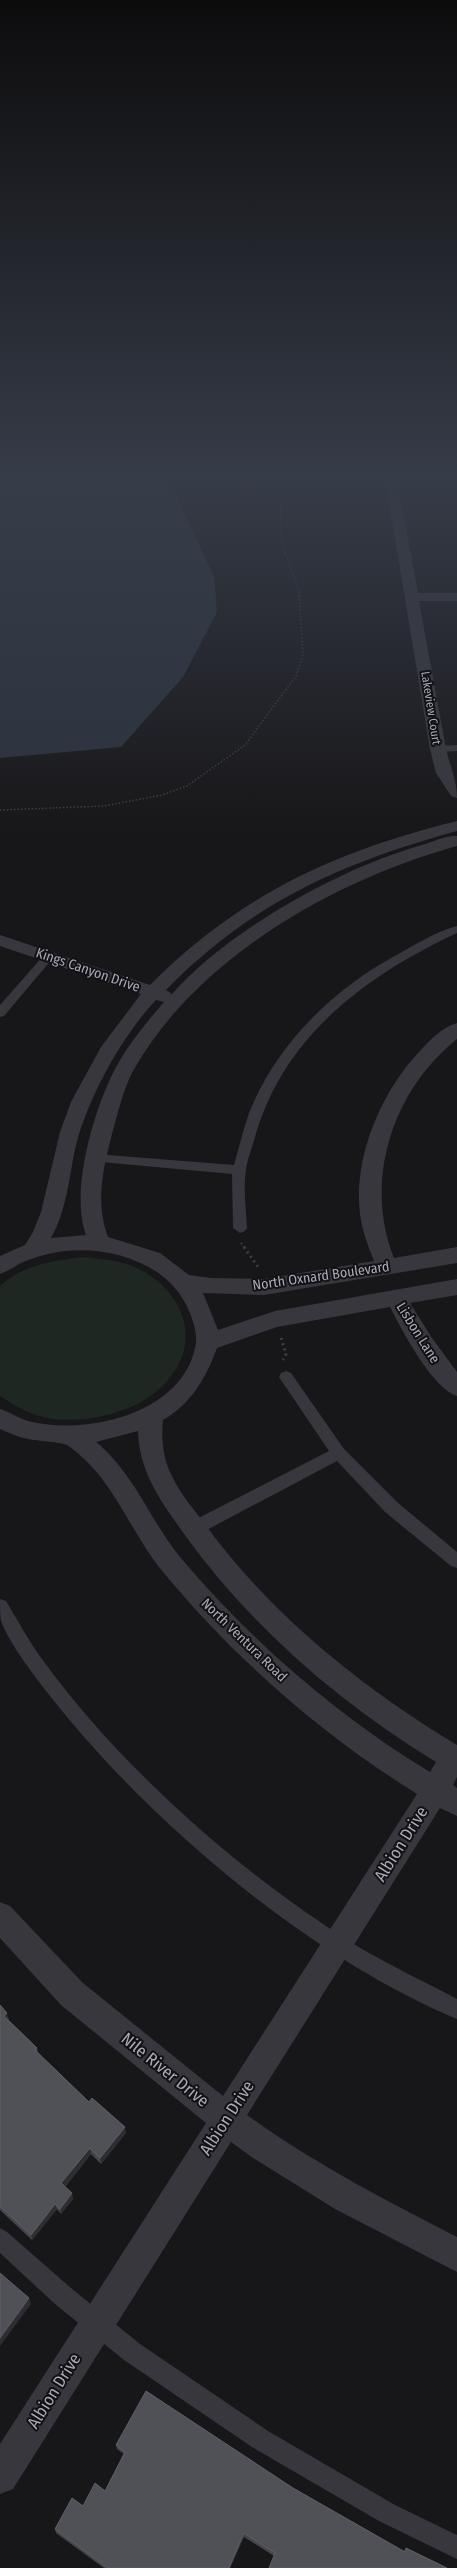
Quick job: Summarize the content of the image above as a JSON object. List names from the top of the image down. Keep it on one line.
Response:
{"streets":{"street":["Lakeview Court","Kings Canyon Drive","North Oxnard Boulevard","Lisbon Lane","North Ventura Road","Albion Drive","Nile River Drive"]},"crossings":[["North Ventura Road","Albion Drive"],["Albion Drive","Nile River Drive"]]}
